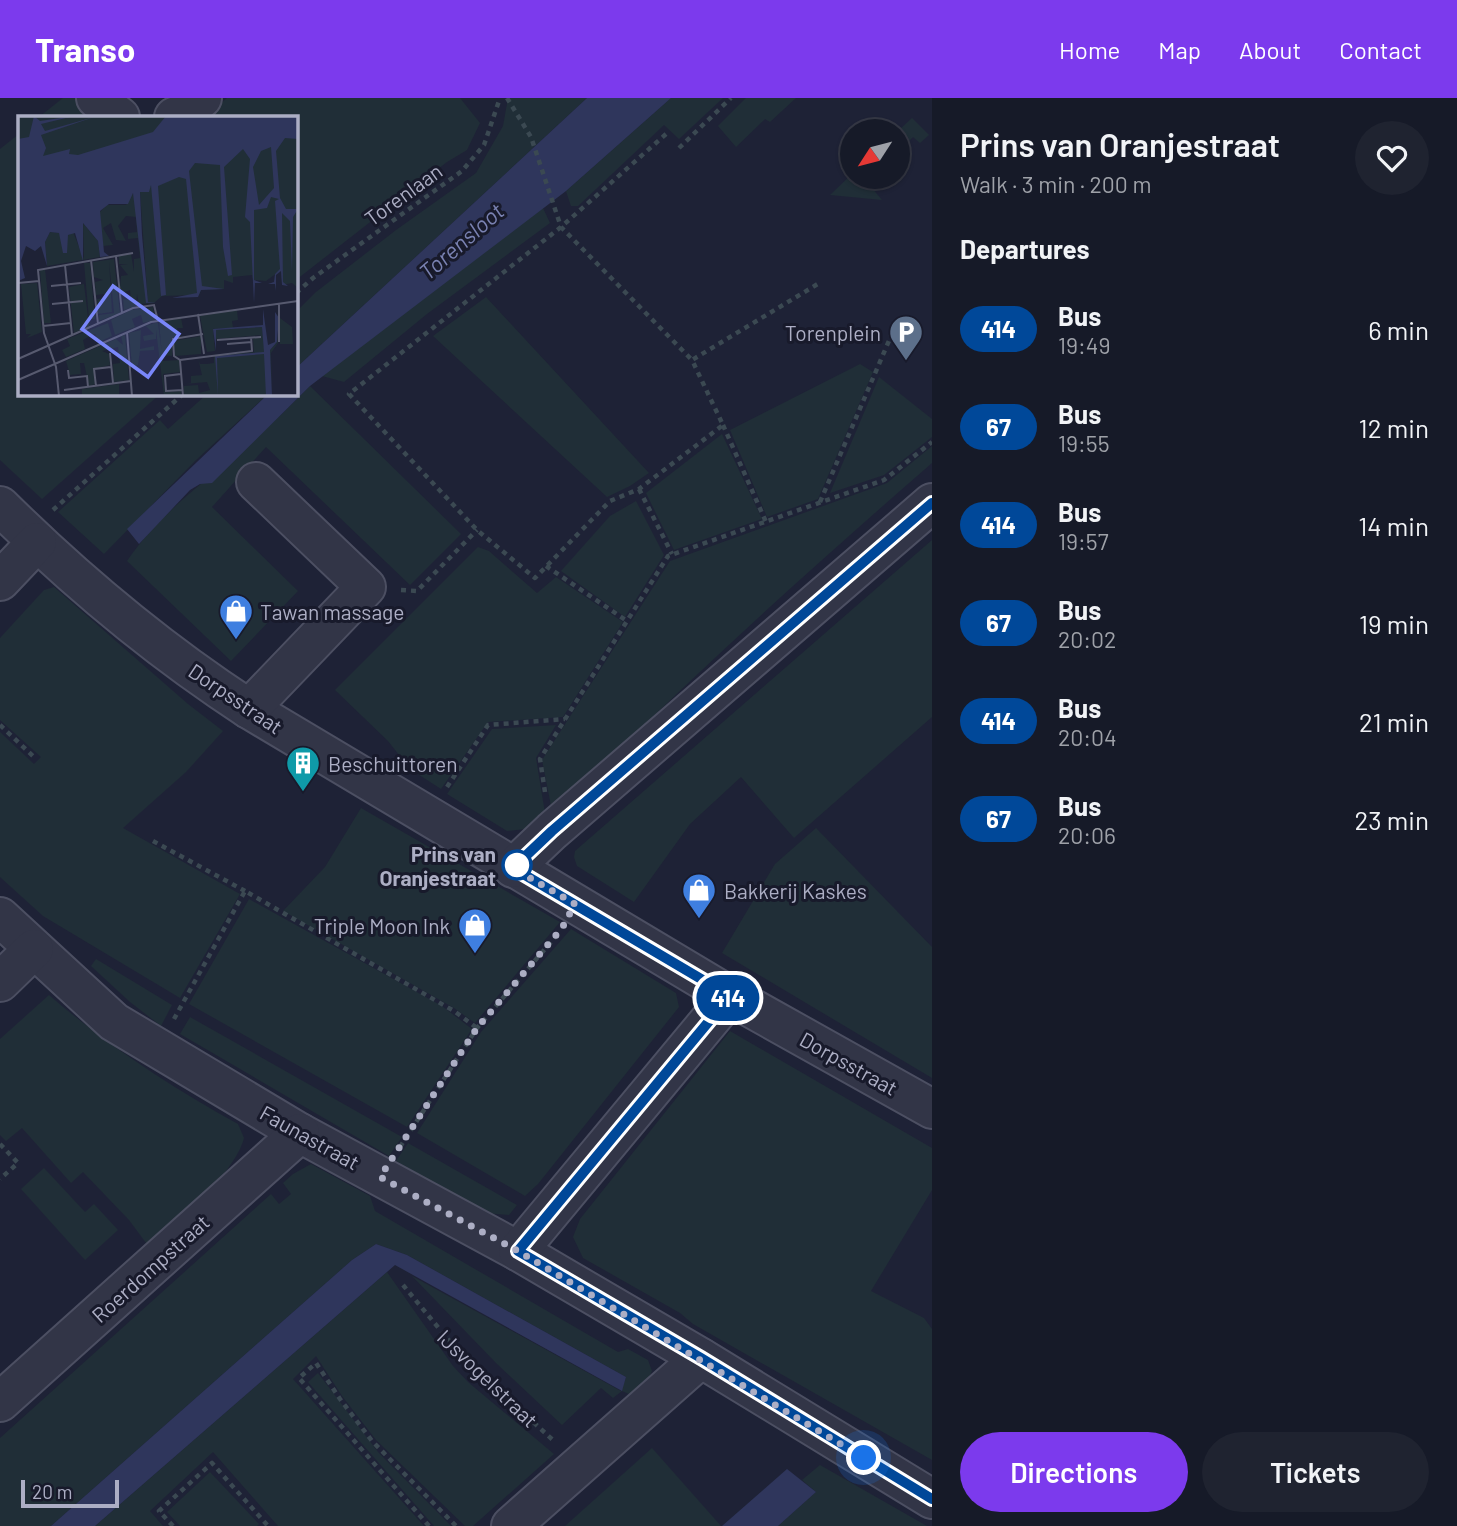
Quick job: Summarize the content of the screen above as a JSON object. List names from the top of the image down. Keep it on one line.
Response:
{"streets":{"street":["Dorpsstraat","Faunastraat","Roerdompstraat"],"path":["Torenlaan","IJsvogelstraat"]},"crossings":[["Faunastraat","Roerdompstraat"]],"water":["Torensloot"],"places":{"parking":["Torenplein"],"shop":["Tawan massage","Bakkerij Kaskes","Triple Moon Ink"],"building":["Beschuittoren"],"other":["Prins van Oranjestraat"]},"lines":["bus line 414"],"scale_bar":"20 m","north":"bottom left","page":{"header":"Transo","nav":["Home","Map","About","Contact"],"on_map":"414","heading":[["Prins van Oranjestraat","Walk · 3 min · 200 m"],"Departures"],"list":[{"mark":"414","name":"Bus","note":"19:49","value":"6 min"},{"mark":"67","name":"Bus","note":"19:55","value":"12 min"},{"mark":"414","name":"Bus","note":"19:57","value":"14 min"},{"mark":"67","name":"Bus","note":"20:02","value":"19 min"},{"mark":"414","name":"Bus","note":"20:04","value":"21 min"},{"mark":"67","name":"Bus","note":"20:06","value":"23 min"}],"buttons":["Directions","Tickets"],"scale":"20 m"}}
